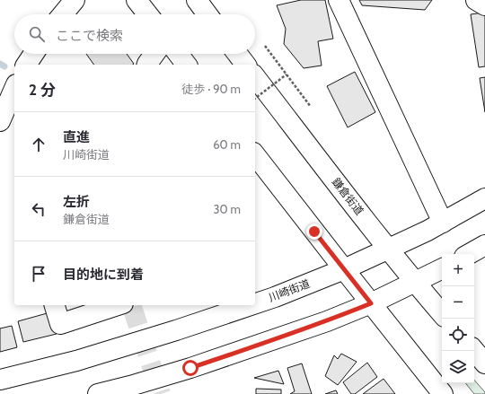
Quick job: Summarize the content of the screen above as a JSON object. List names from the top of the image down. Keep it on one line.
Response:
{"streets":{"main road":["鎌倉街道","川崎街道"]},"crossings":[["鎌倉街道","川崎街道"]],"page":{"search":"ここで検索","heading":["2 分","徒歩 · 90 m"],"list":[["直進","川崎街道","60 m"],["左折","鎌倉街道","30 m"],"目的地に到着"],"map_buttons":["+","−"]}}
